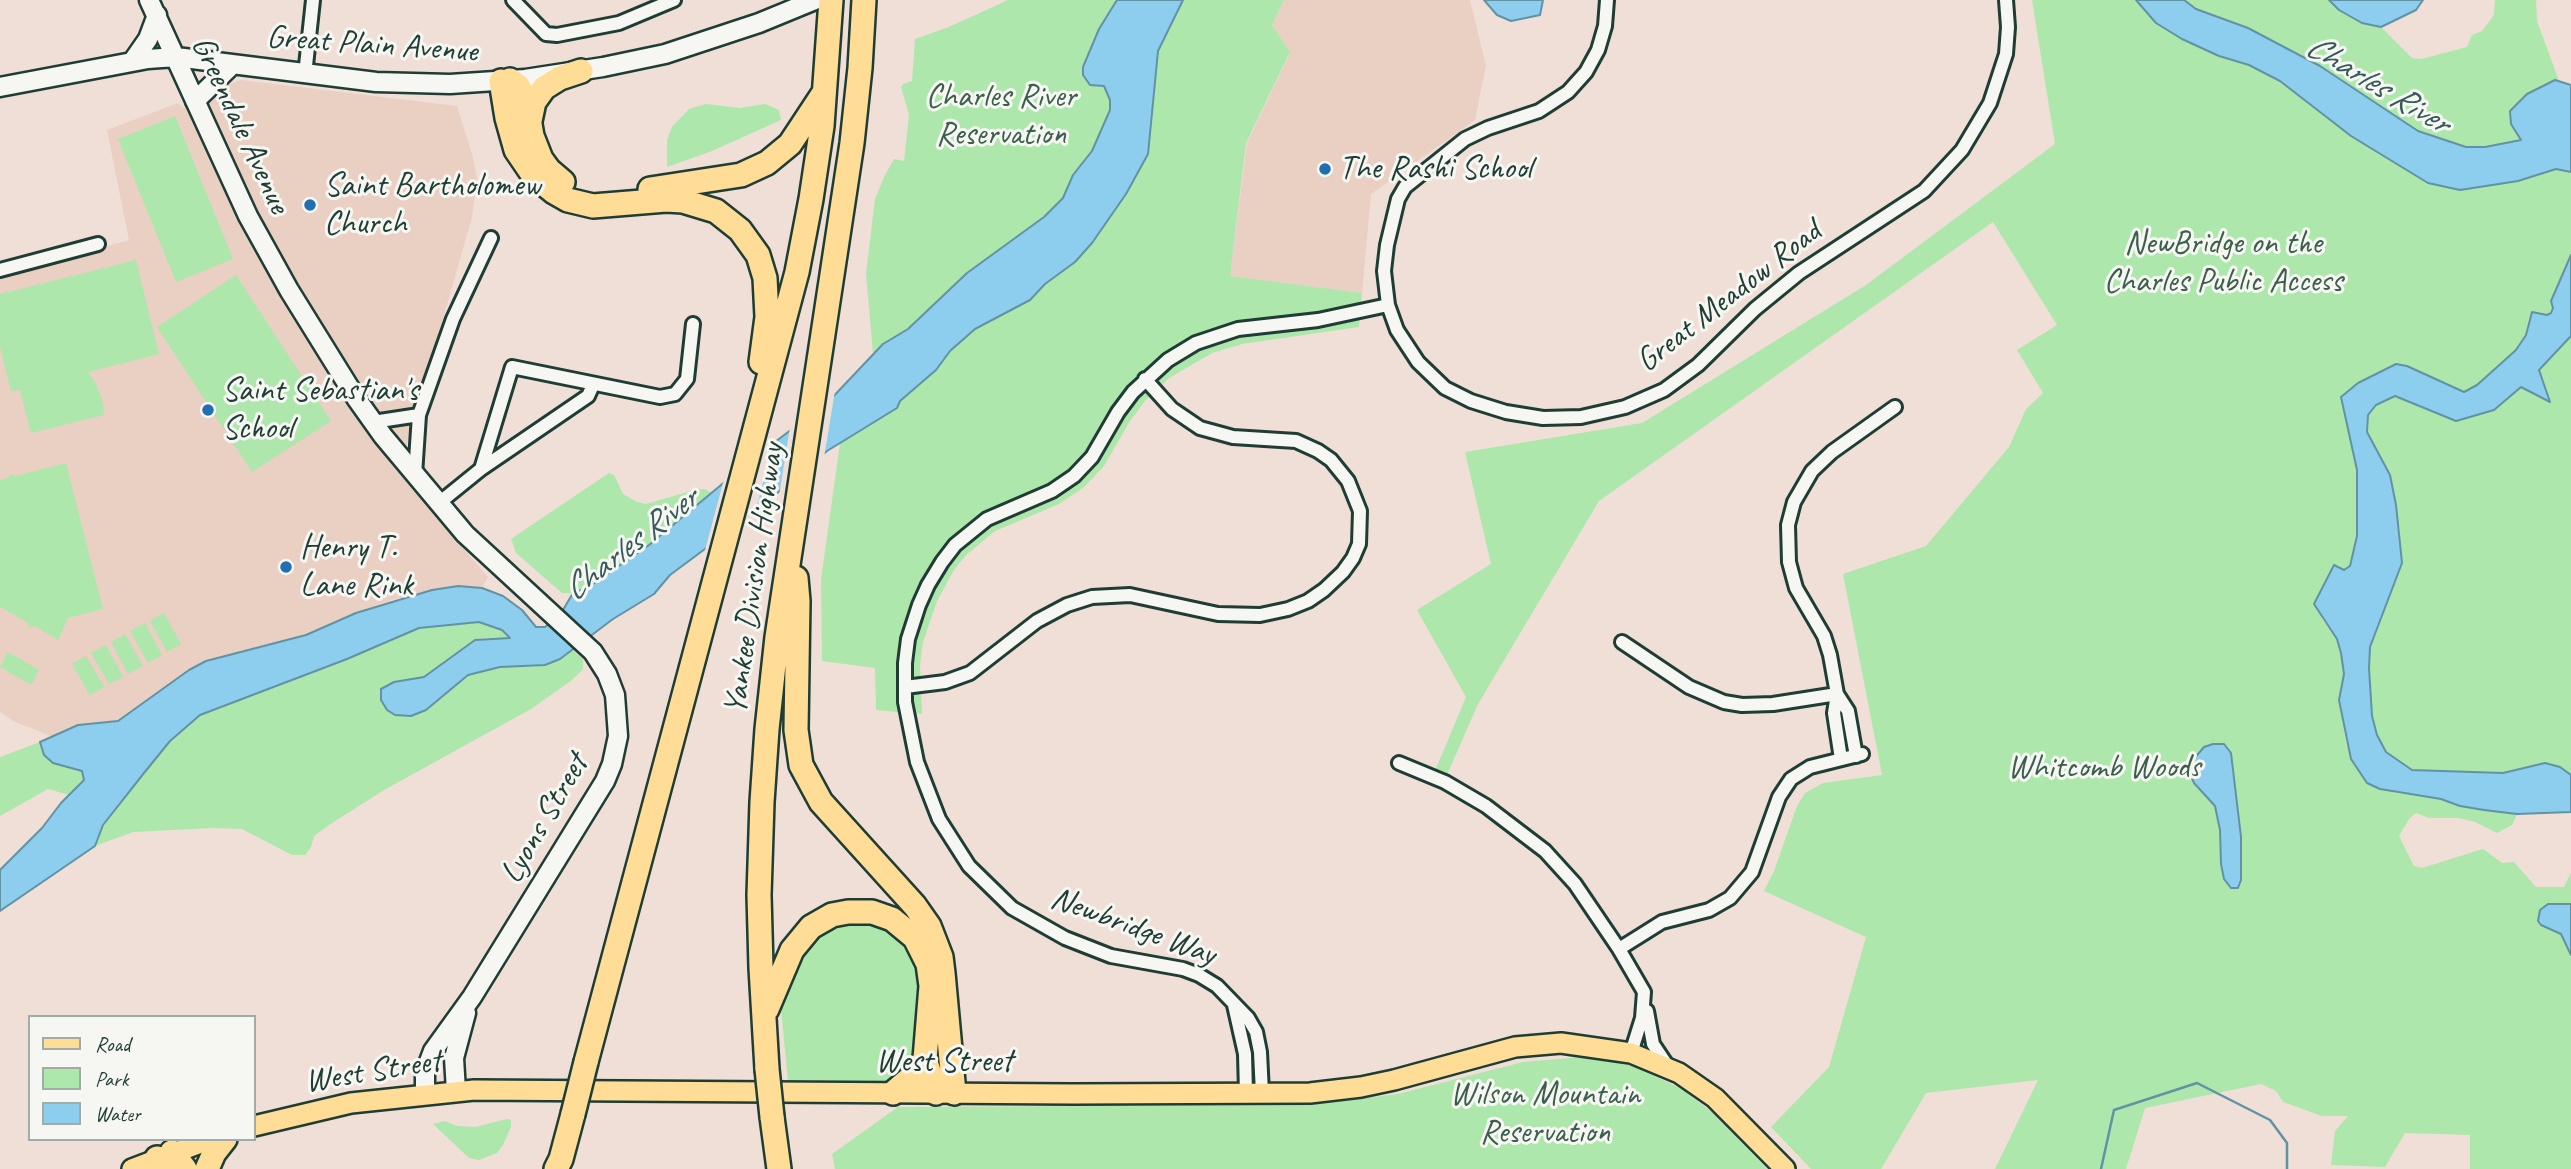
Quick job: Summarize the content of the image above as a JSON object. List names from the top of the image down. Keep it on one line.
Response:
{"streets":{"highway":["Yankee Division Highway"],"main road":["Great Plain Avenue","Greendale Avenue","Lyons Street","West Street"],"street":["Great Meadow Road","Newbridge Way"]},"crossings":[["Great Plain Avenue","Greendale Avenue"],["Greendale Avenue","Lyons Street"],["Great Meadow Road","Newbridge Way"],["Lyons Street","West Street"],["Newbridge Way","West Street"]],"water":["Charles River"],"parks":["Charles River Reservation","NewBridge on the Charles Public Access","Whitcomb Woods","Wilson Mountain Reservation"],"places":["The Rashi School","Saint Bartholomew Church","Saint Sebastian's School","Henry T. Lane Rink"],"legend":["Road","Park","Water"]}
